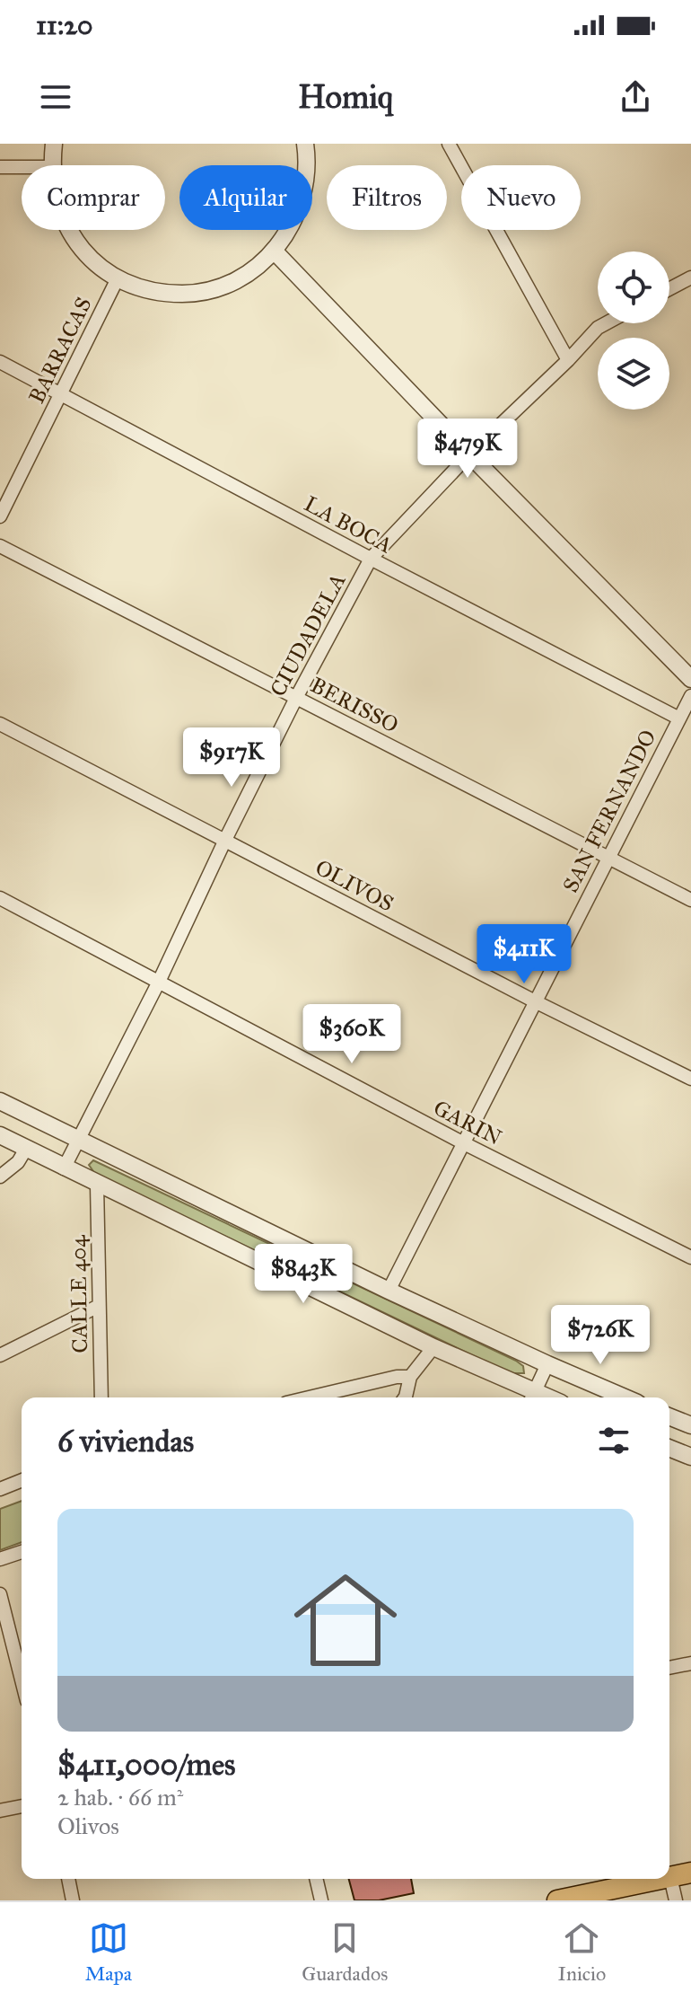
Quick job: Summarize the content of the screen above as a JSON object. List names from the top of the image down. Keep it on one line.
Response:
{"streets":{"street":["BARRACAS","LA BOCA","CIUDADELA","BERISSO","SAN FERNANDO","OLIVOS","GARIN","CALLE 404"]},"crossings":[["BARRACAS","LA BOCA"],["LA BOCA","CIUDADELA"],["LA BOCA","SAN FERNANDO"],["CIUDADELA","BERISSO"],["CIUDADELA","OLIVOS"],["CIUDADELA","GARIN"],["BERISSO","SAN FERNANDO"],["SAN FERNANDO","OLIVOS"],["SAN FERNANDO","GARIN"]],"page":{"status":"11:20","header":"Homiq","chip":["Comprar","Alquilar","Filtros","Nuevo"],"price":["$479K","$917K","$411K","$360K","$843K","$726K"],"heading":"6 viviendas","list":[{"name":"$411,000/mes","note":"2 hab. · 66 m² · Olivos"}],"tabs":["Mapa","Guardados","Inicio"]}}
